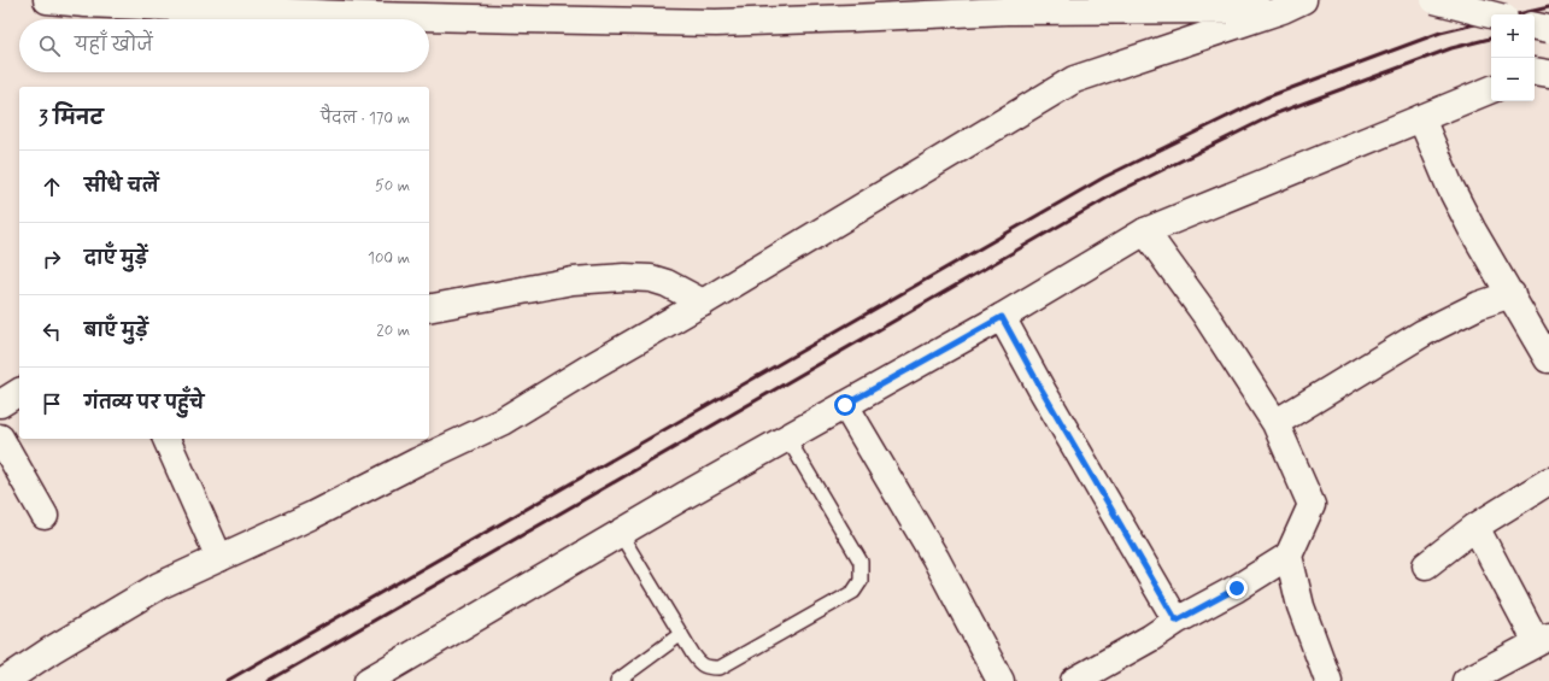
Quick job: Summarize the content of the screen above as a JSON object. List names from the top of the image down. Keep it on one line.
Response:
{"page":{"map_buttons":["+","−"],"search":"यहाँ खोजें","heading":["3 मिनट","पैदल · 170 m"],"list":[["सीधे चलें","50 m"],["दाएँ मुड़ें","100 m"],["बाएँ मुड़ें","20 m"],"गंतव्य पर पहुँचे"]}}
